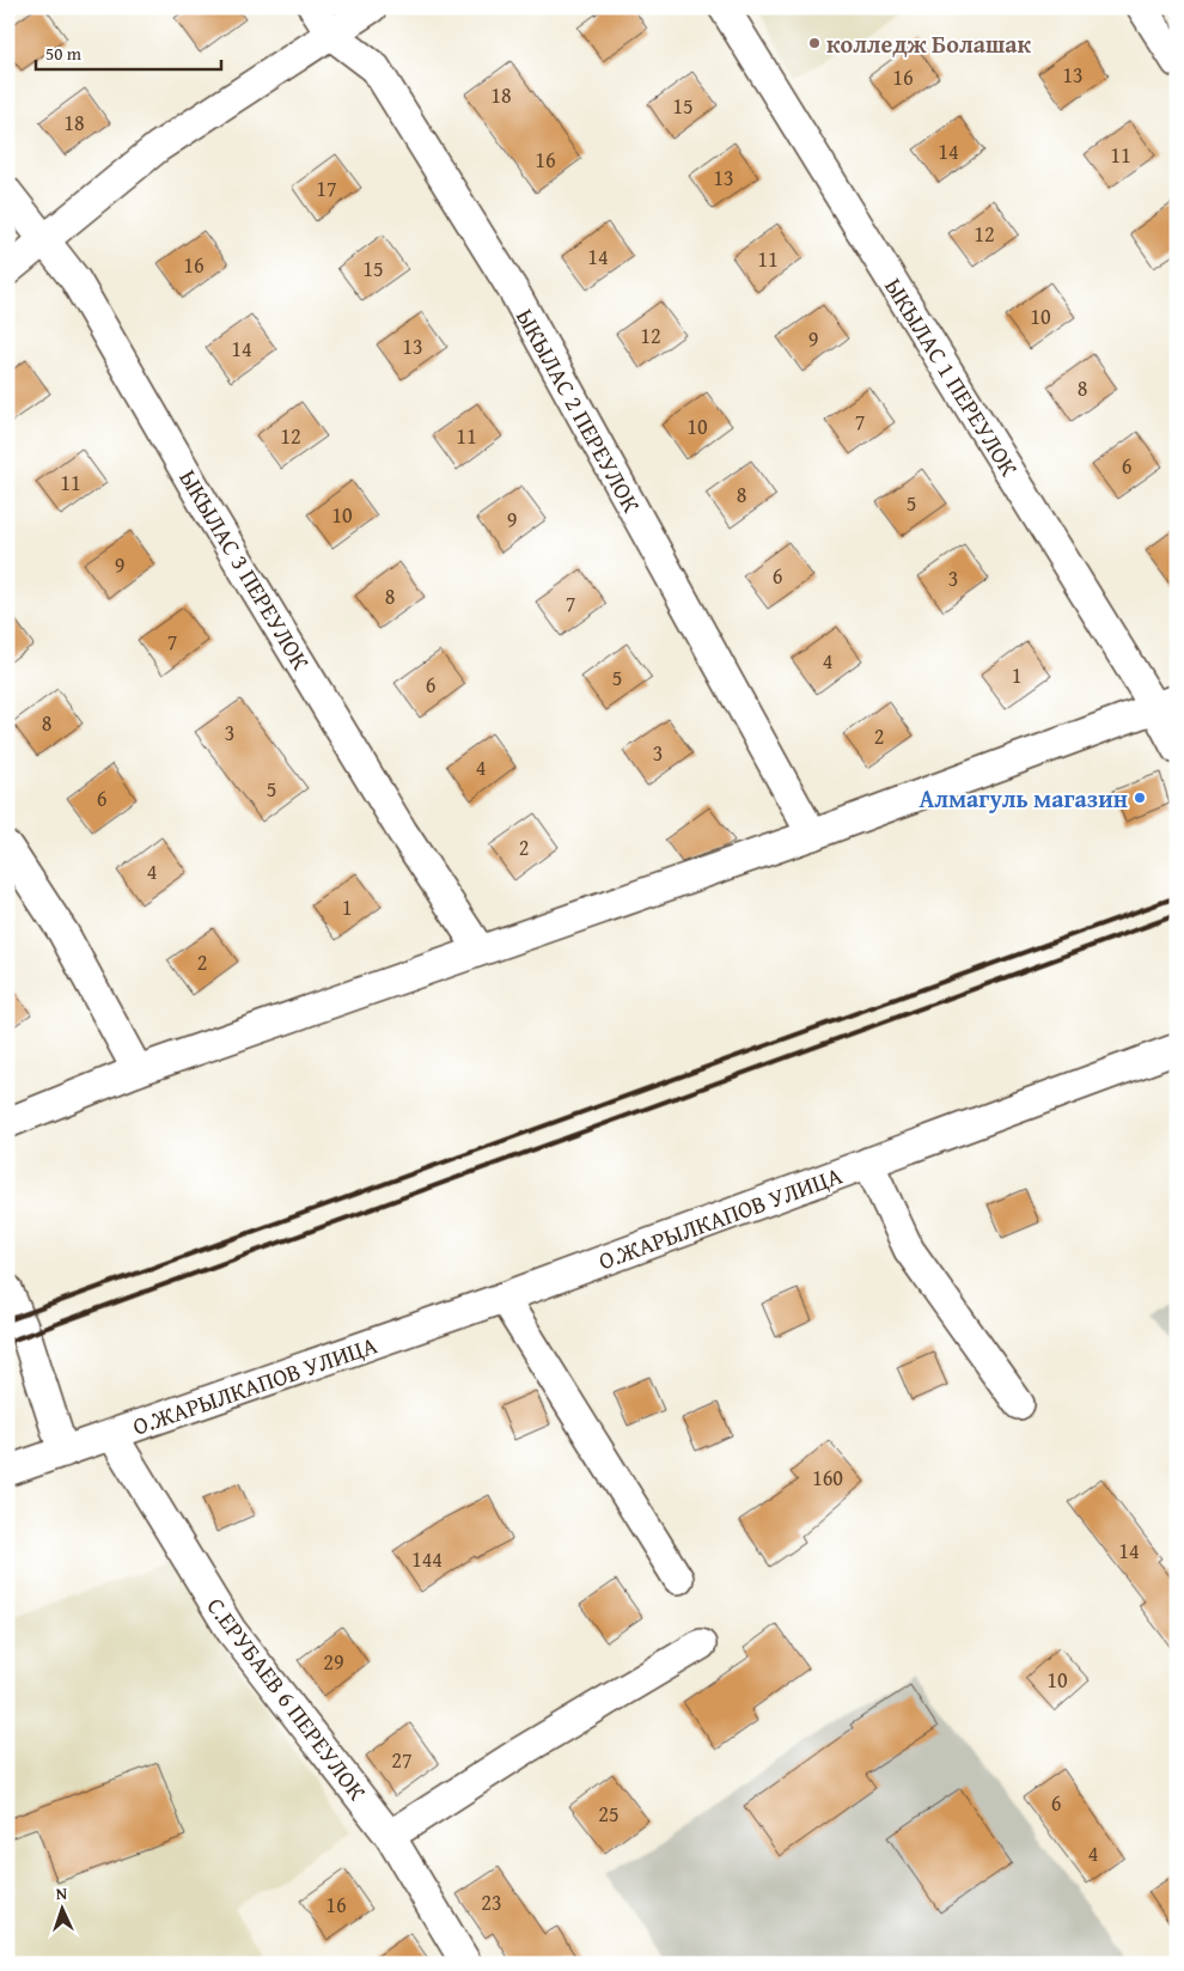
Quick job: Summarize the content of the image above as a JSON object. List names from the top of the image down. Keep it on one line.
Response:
{"streets":{"street":["ЫКЫЛАС 1 ПЕРЕУЛОК","ЫКЫЛАС 2 ПЕРЕУЛОК","ЫКЫЛАС 3 ПЕРЕУЛОК","О.ЖАРЫЛКАПОВ УЛИЦА","С.ЕРУБАЕВ 6 ПЕРЕУЛОК"]},"crossings":[["О.ЖАРЫЛКАПОВ УЛИЦА","С.ЕРУБАЕВ 6 ПЕРЕУЛОК"]],"places":["колледж Болашак","Алмагуль магазин"],"house_numbers":["13","16","18","15","18","14","11","16","13","17","12","14","11","16","15","10","12","9","13","14","8","7","10","12","11","6","11","8","5","10","9","9","6","3","8","7","7","4","1","5","6","8","3","2","3","4","5","6","2","4","1","2","160","14","144","29","10","27","6","25","4","23","16"],"scale_bar":"50 m","north":"top"}
